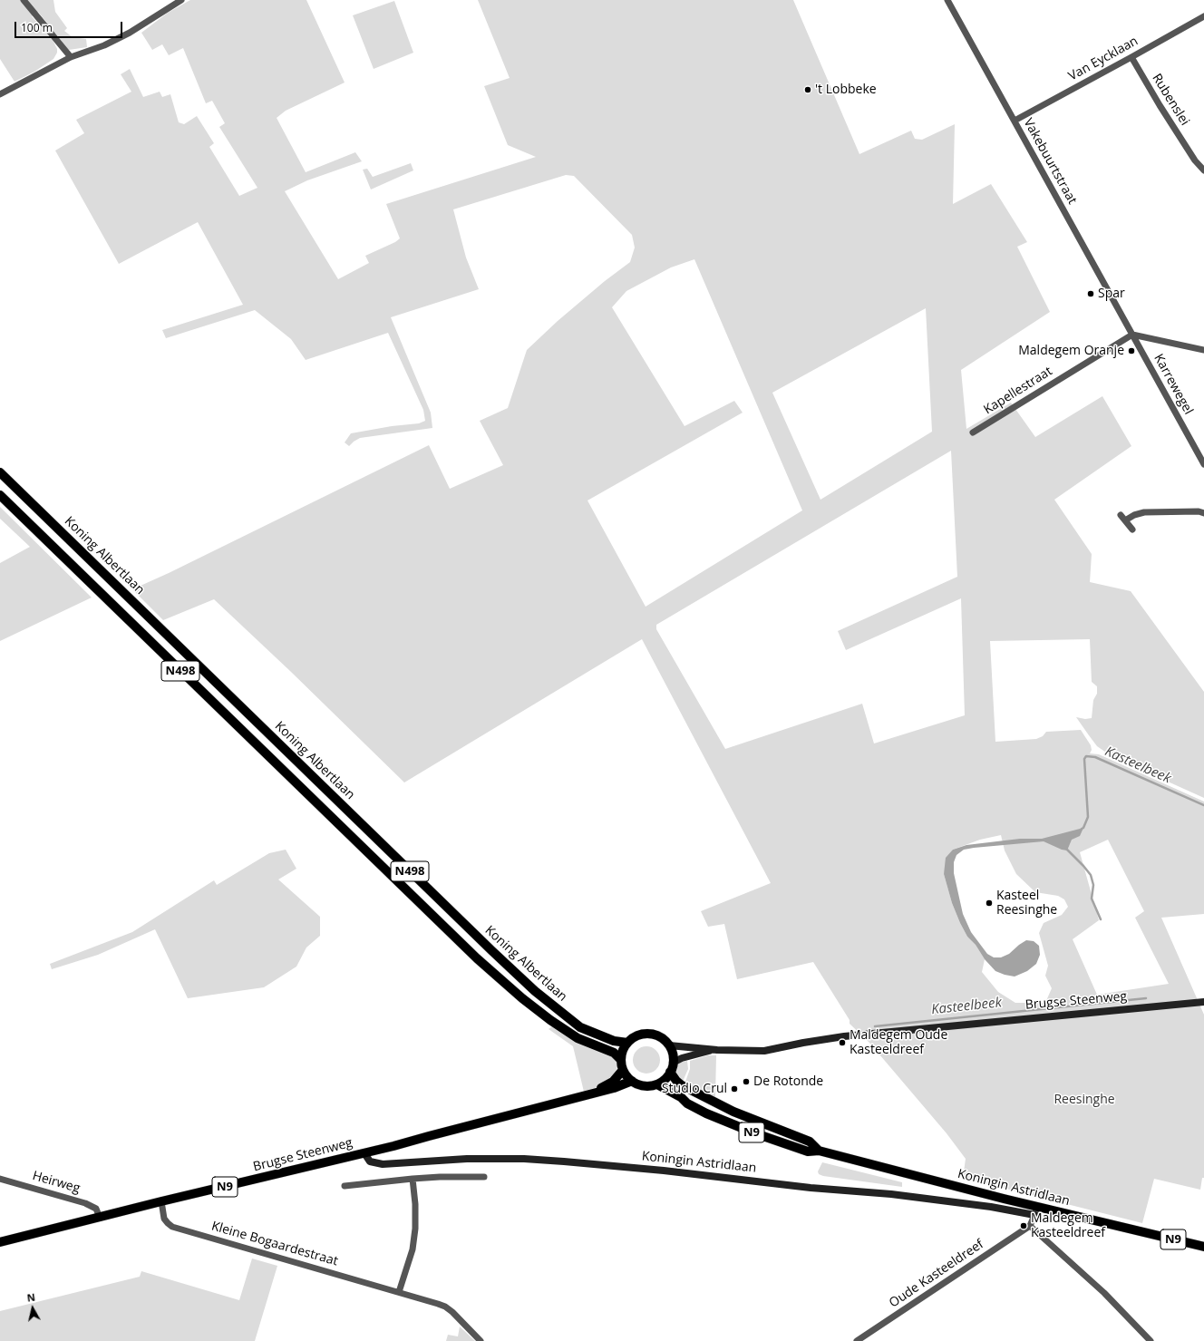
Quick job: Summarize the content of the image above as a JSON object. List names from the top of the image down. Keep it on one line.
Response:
{"streets":{"main road":["Koning Albertlaan","N498","Brugse Steenweg","N9","Koningin Astridlaan"],"street":["Van Eycklaan","Rubenslei","Vakebuurtstraat","Karrewegel","Kapellestraat","Heirweg","Kleine Bogaardestraat","Oude Kasteeldreef"]},"crossings":[["Van Eycklaan","Rubenslei"],["Van Eycklaan","Vakebuurtstraat"],["Vakebuurtstraat","Karrewegel"],["Vakebuurtstraat","Kapellestraat"],["Karrewegel","Kapellestraat"],["Koning Albertlaan","Brugse Steenweg"],["Koning Albertlaan","Koningin Astridlaan"],["Brugse Steenweg","Koningin Astridlaan"],["Brugse Steenweg","Heirweg"],["Brugse Steenweg","Kleine Bogaardestraat"]],"water":["Kasteelbeek"],"parks":["Reesinghe"],"places":["'t Lobbeke","Spar","Maldegem Oranje","Kasteel Reesinghe","Maldegem Oude Kasteeldreef","De Rotonde","Studio Crul","Maldegem Kasteeldreef"],"scale_bar":"100 m","north":"top"}
